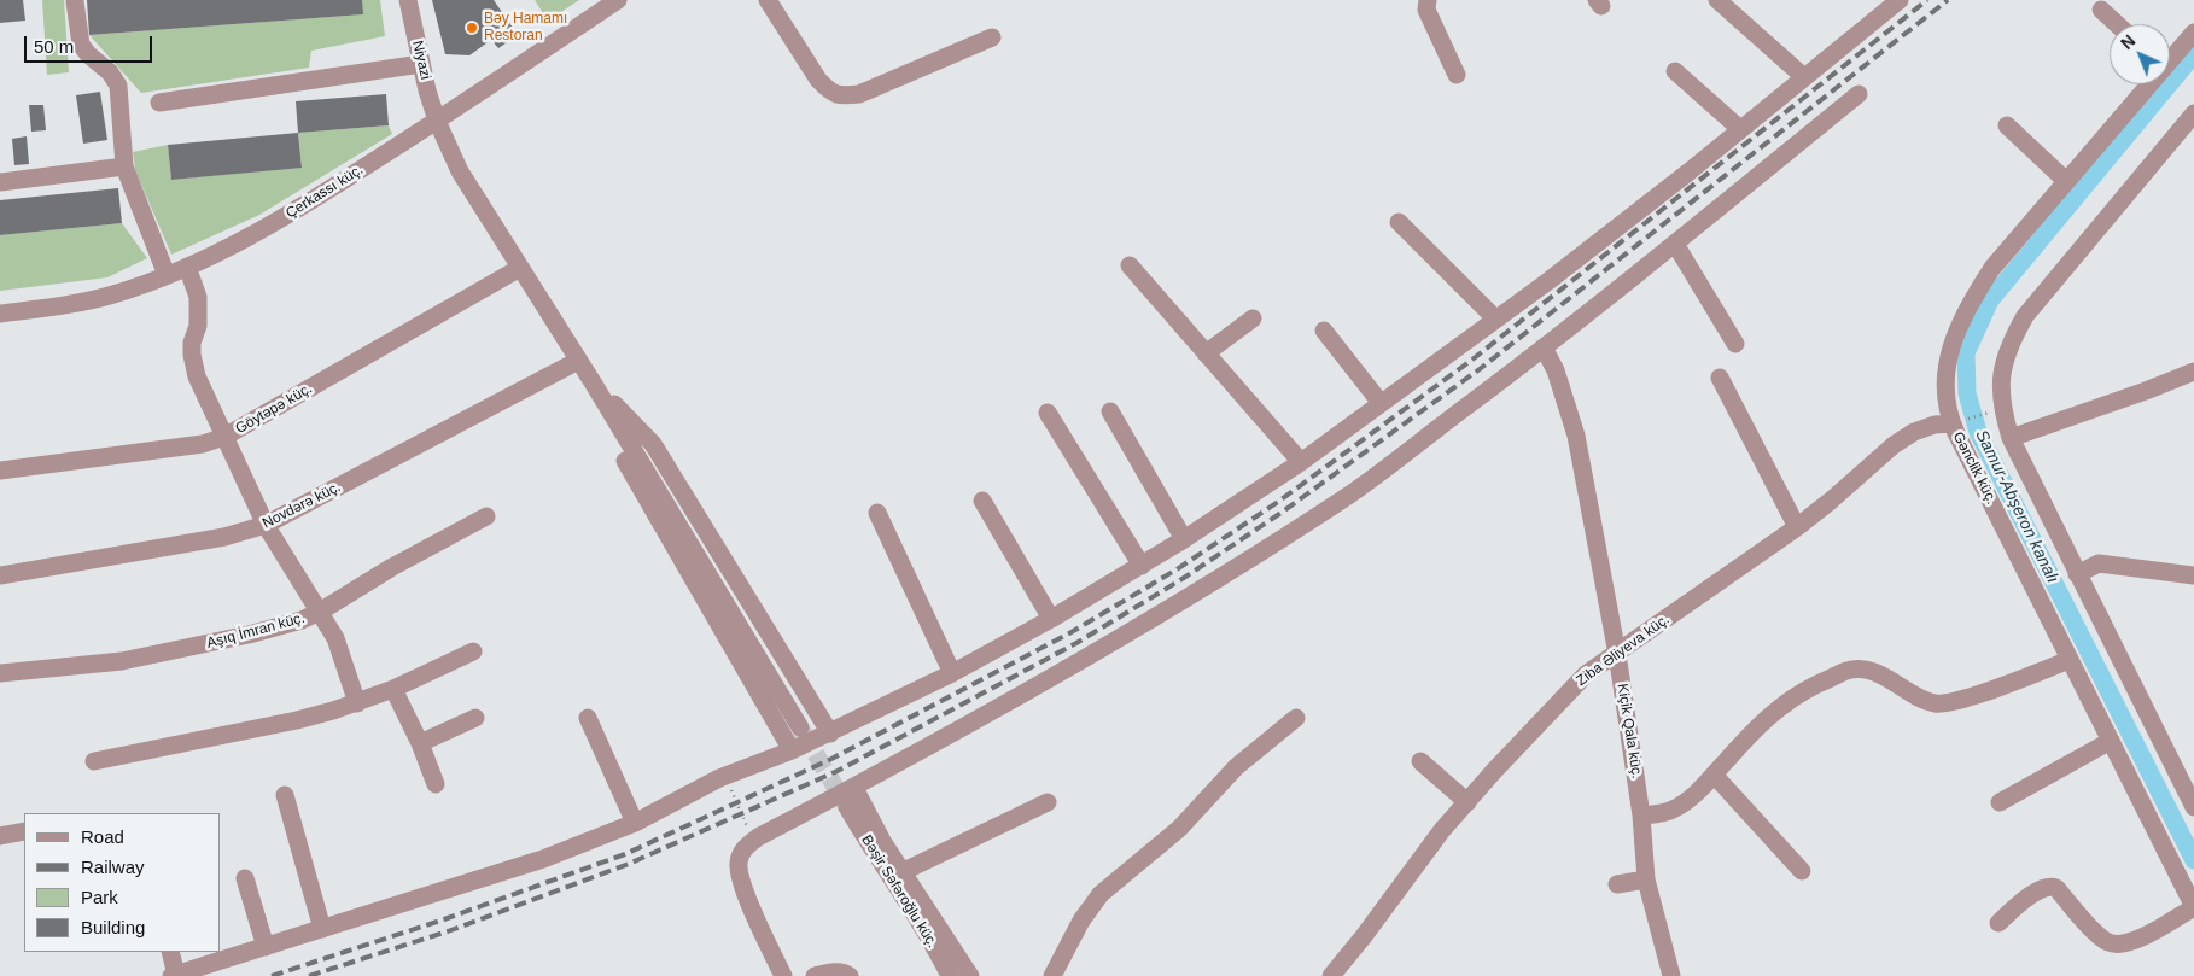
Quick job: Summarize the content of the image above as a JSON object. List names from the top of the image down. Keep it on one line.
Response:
{"streets":{"street":["Niyazi","Çerkassı küç.","Göytəpə küç.","Gənclik küç.","Novdərə küç.","Aşıq İmran küç.","Ziba Əliyeva küç.","Kiçik Qala küç.","Bəşir Səfəroğlu küç."]},"crossings":[["Niyazi","Çerkassı küç."],["Niyazi","Göytəpə küç."],["Niyazi","Novdərə küç."],["Gənclik küç.","Ziba Əliyeva küç."],["Ziba Əliyeva küç.","Kiçik Qala küç."]],"water":["Samur-Abşeron kanalı"],"places":["Bәy Hamamı Restoran"],"legend":["Road","Railway","Park","Building"],"scale_bar":"50 m","north":"top left"}
